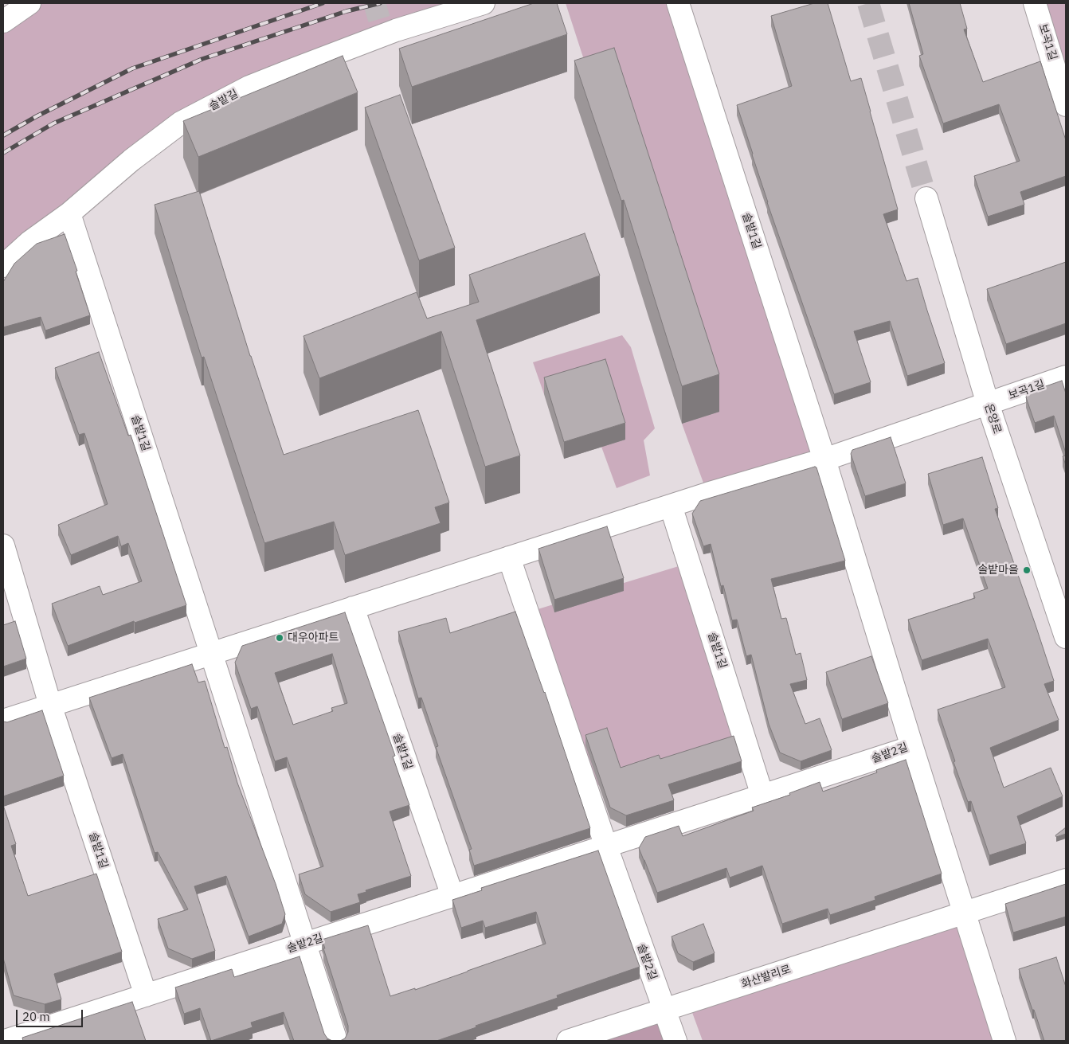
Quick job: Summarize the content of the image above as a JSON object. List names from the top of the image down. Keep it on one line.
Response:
{"streets":{"street":["보곡1길","솔밭길","솔밭1길","온양로","솔밭2길","화산발리로"]},"crossings":[["보곡1길","온양로"],["솔밭길","솔밭1길"],["솔밭1길","솔밭2길"],["솔밭2길","화산발리로"]],"places":["솔밭마을","대우아파트"],"scale_bar":"20 m"}
